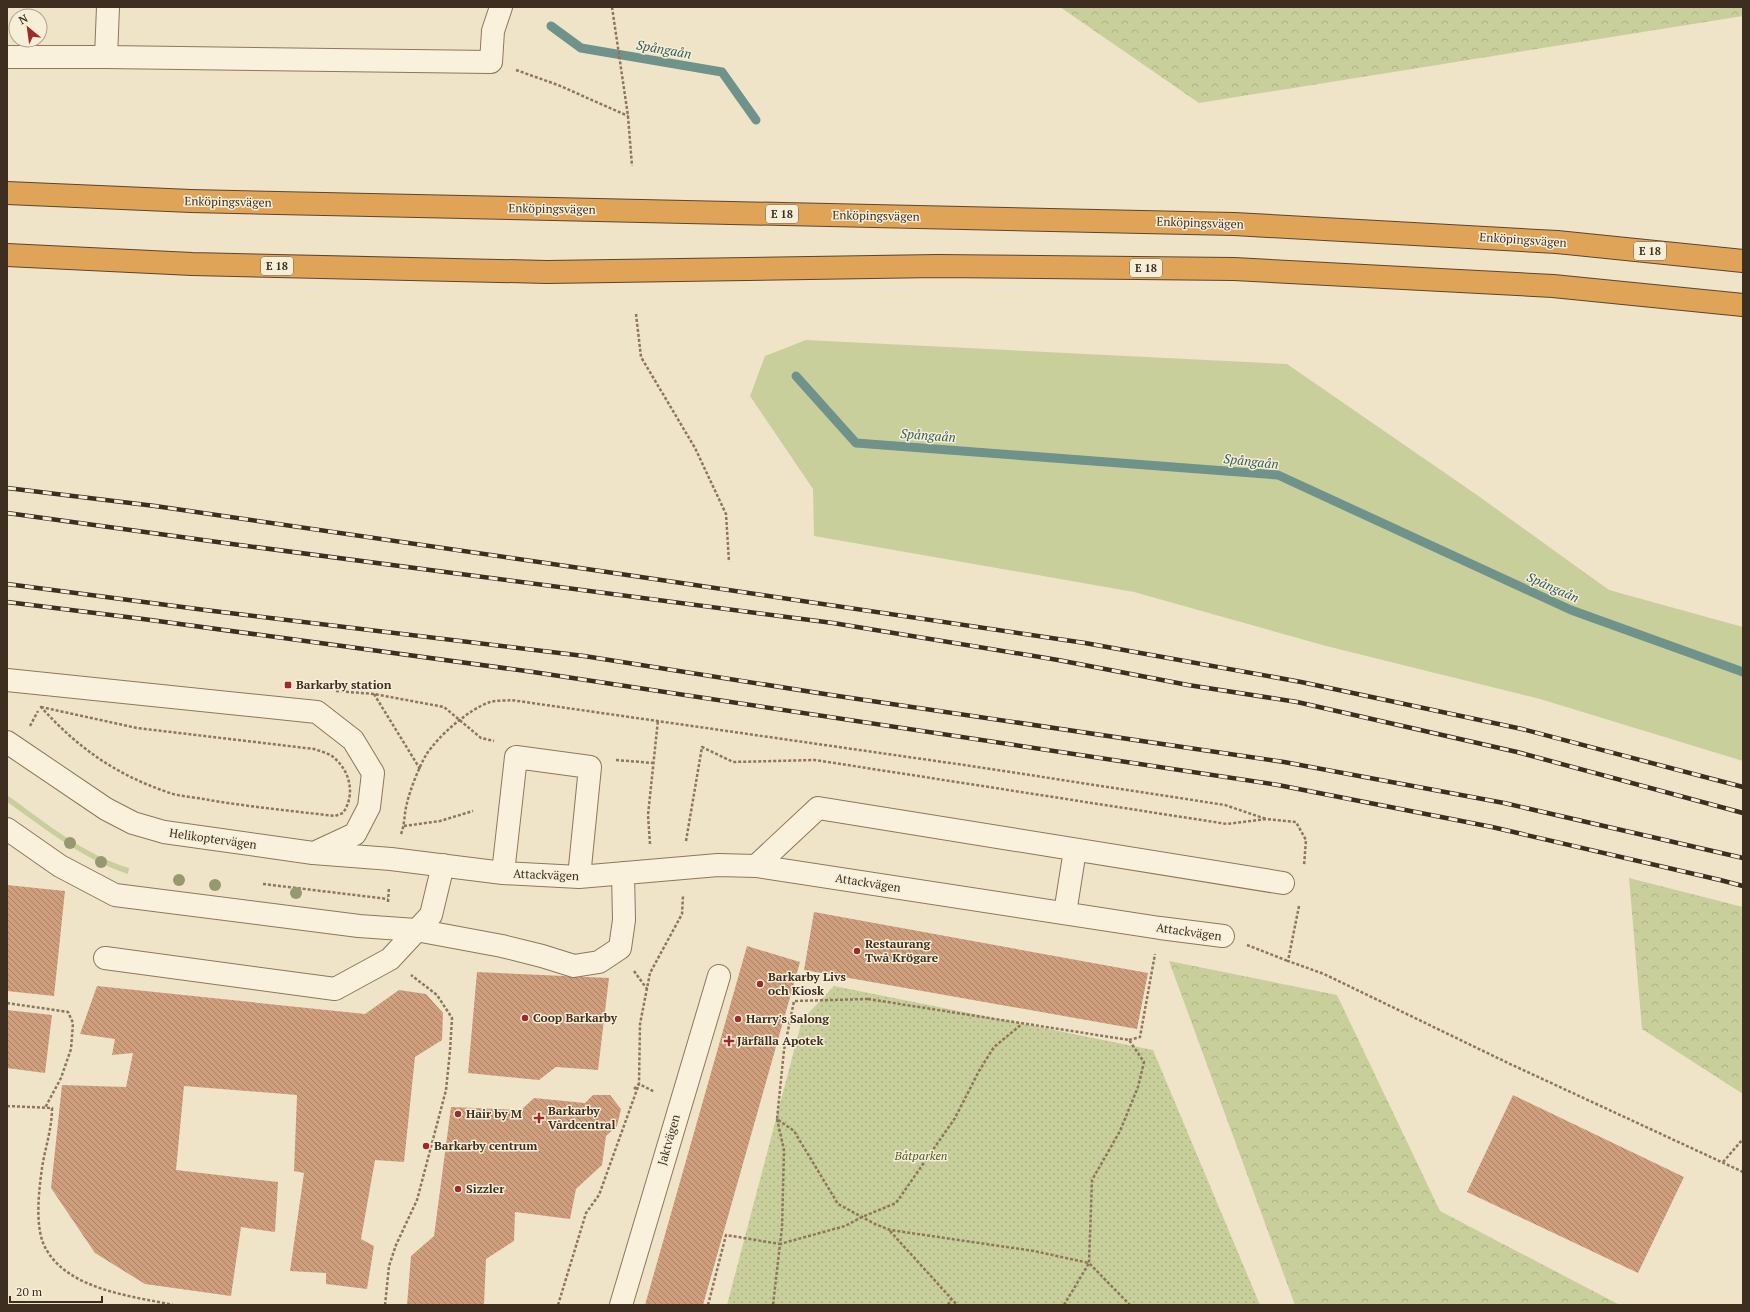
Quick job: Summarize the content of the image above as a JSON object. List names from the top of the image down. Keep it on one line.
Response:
{"streets":{"highway":["Enköpingsvägen","E 18"],"street":["Helikoptervägen","Attackvägen","Jaktvägen"]},"crossings":[["Helikoptervägen","Attackvägen"]],"water":["Spångaån"],"parks":["Båtparken"],"places":{"transit":["Barkarby station"],"other":["Restaurang Twå Krögare","Barkarby Livs och Kiosk","Coop Barkarby","Harry's Salong","Hair by M","Barkarby centrum","Sizzler"],"health":["Järfälla Apotek","Barkarby Vårdcentral"]},"scale_bar":"20 m","north":"top left"}
